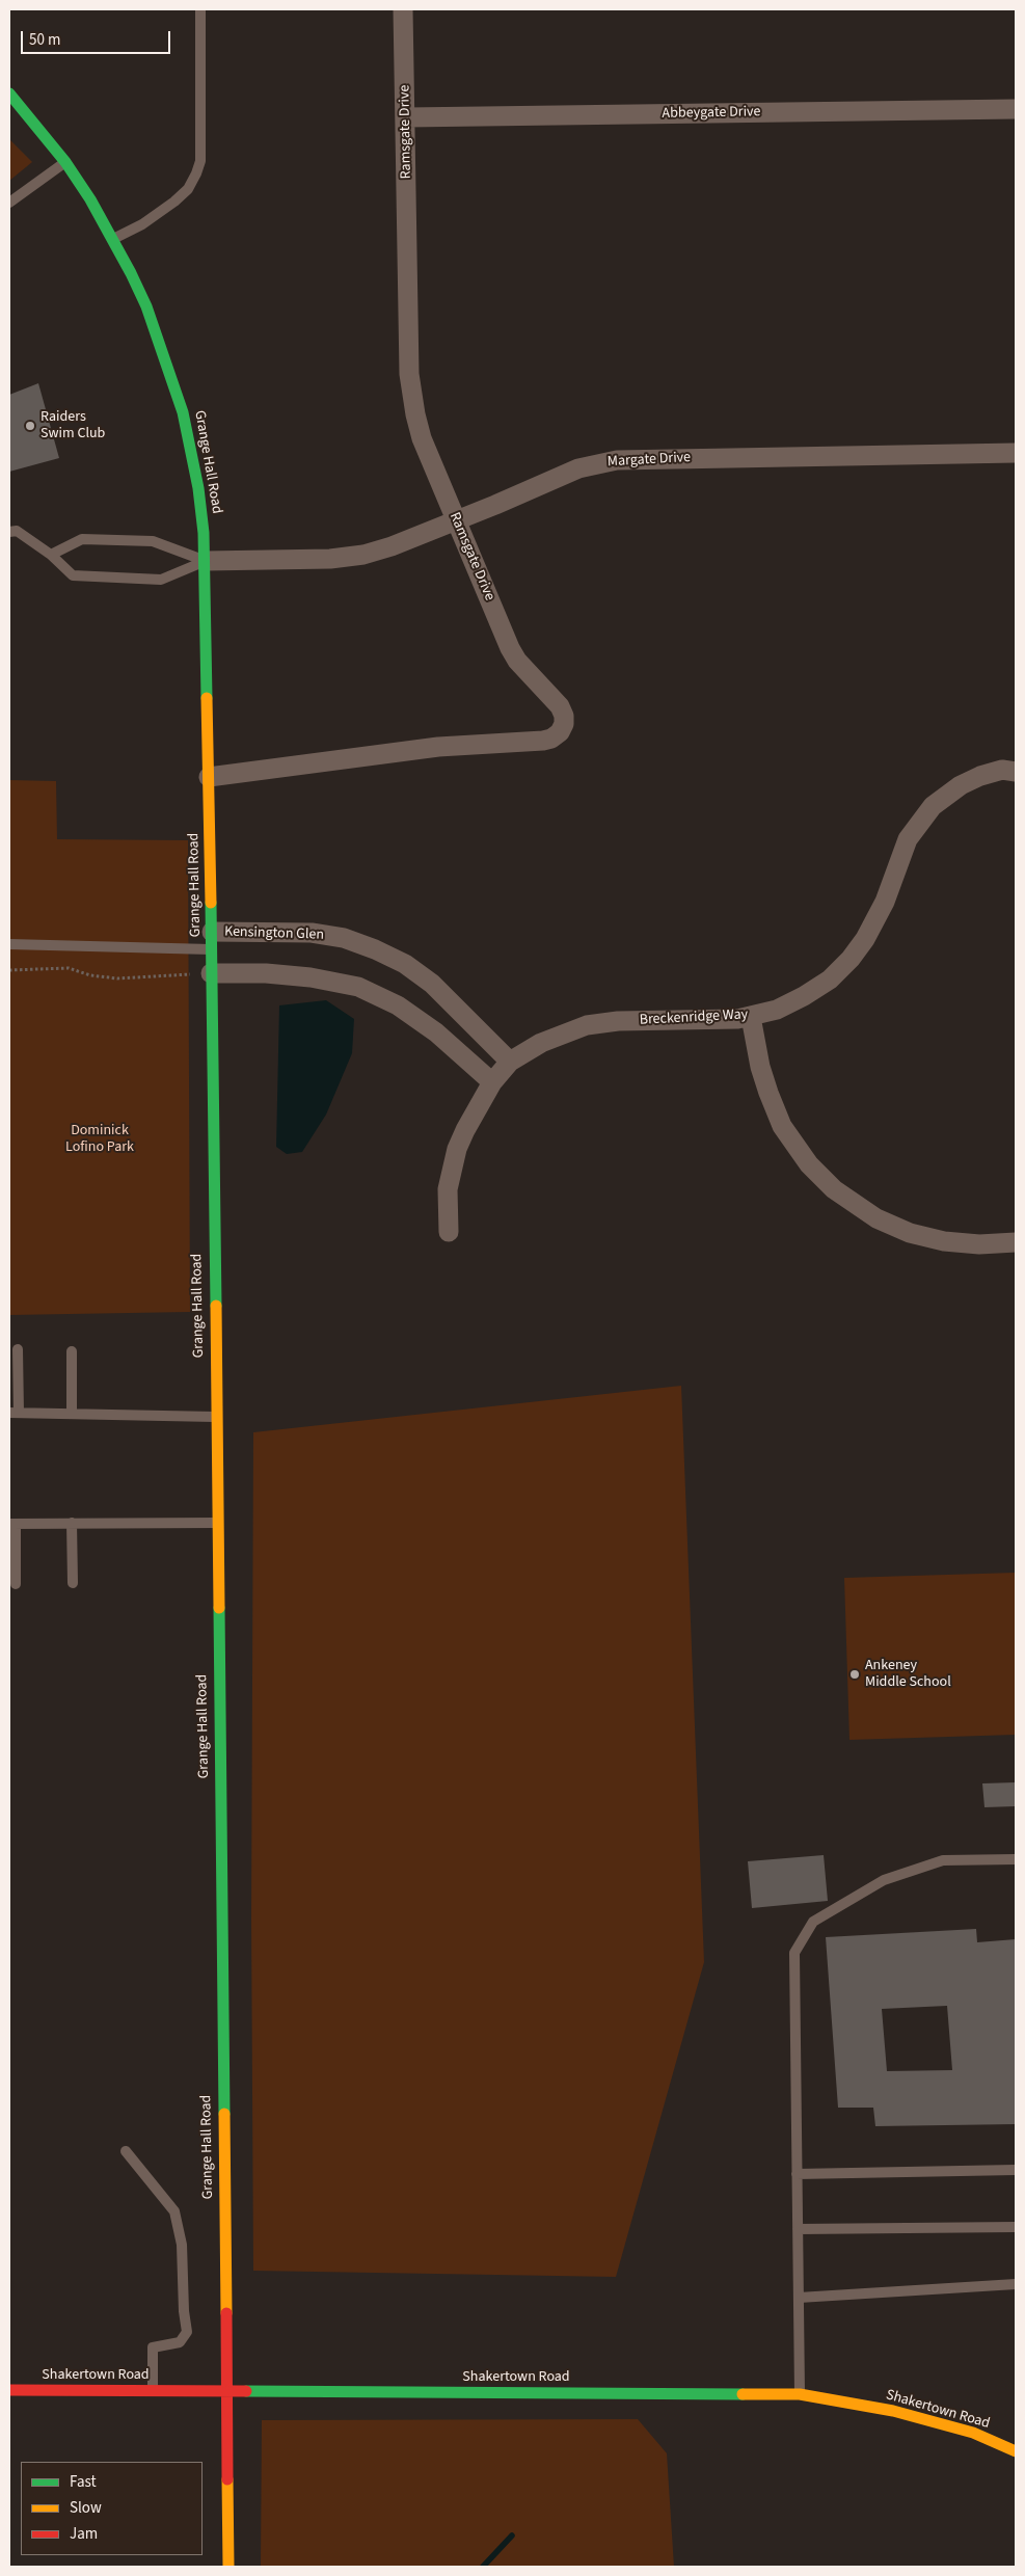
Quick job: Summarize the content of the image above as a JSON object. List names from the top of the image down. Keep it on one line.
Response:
{"streets":{"street":["Abbeygate Drive","Ramsgate Drive","Margate Drive","Grange Hall Road","Kensington Glen","Breckenridge Way","Shakertown Road"]},"crossings":[["Abbeygate Drive","Ramsgate Drive"],["Ramsgate Drive","Margate Drive"],["Ramsgate Drive","Grange Hall Road"],["Margate Drive","Grange Hall Road"],["Grange Hall Road","Kensington Glen"],["Grange Hall Road","Shakertown Road"],["Kensington Glen","Breckenridge Way"]],"parks":["Dominick Lofino Park"],"places":["Raiders Swim Club","Ankeney Middle School"],"legend":["Fast","Slow","Jam"],"scale_bar":"50 m"}
